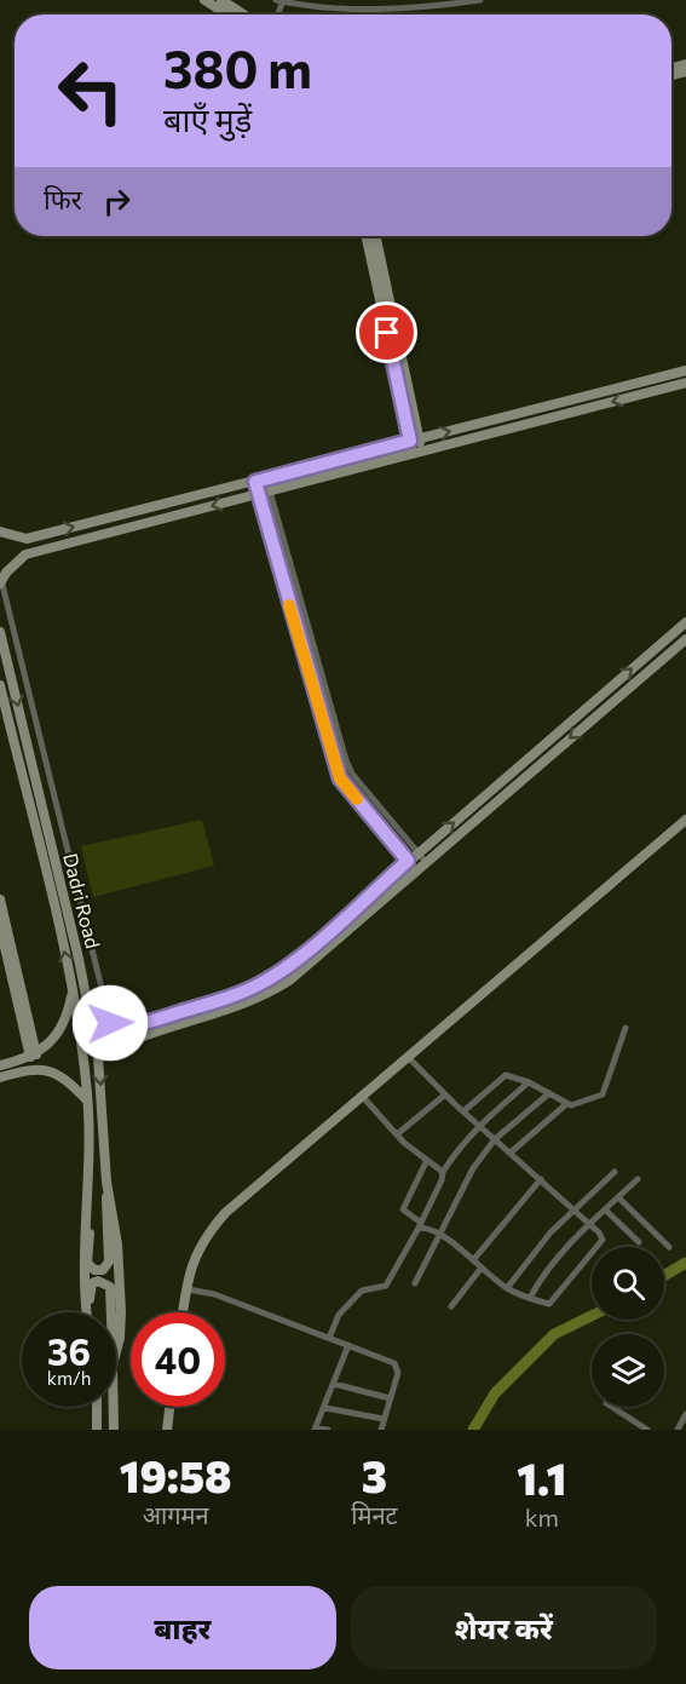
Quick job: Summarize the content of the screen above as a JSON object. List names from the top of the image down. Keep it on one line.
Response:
{"streets":{"street":["Dadri Road"]},"page":{"turn":["380 m","बाएँ मुड़ें"],"then":"फिर","speed":"36 km/h","limit":"40","eta":["19:58","आगमन","3","मिनट","1.1","km"],"buttons":["बाहर","शेयर करें"]}}
